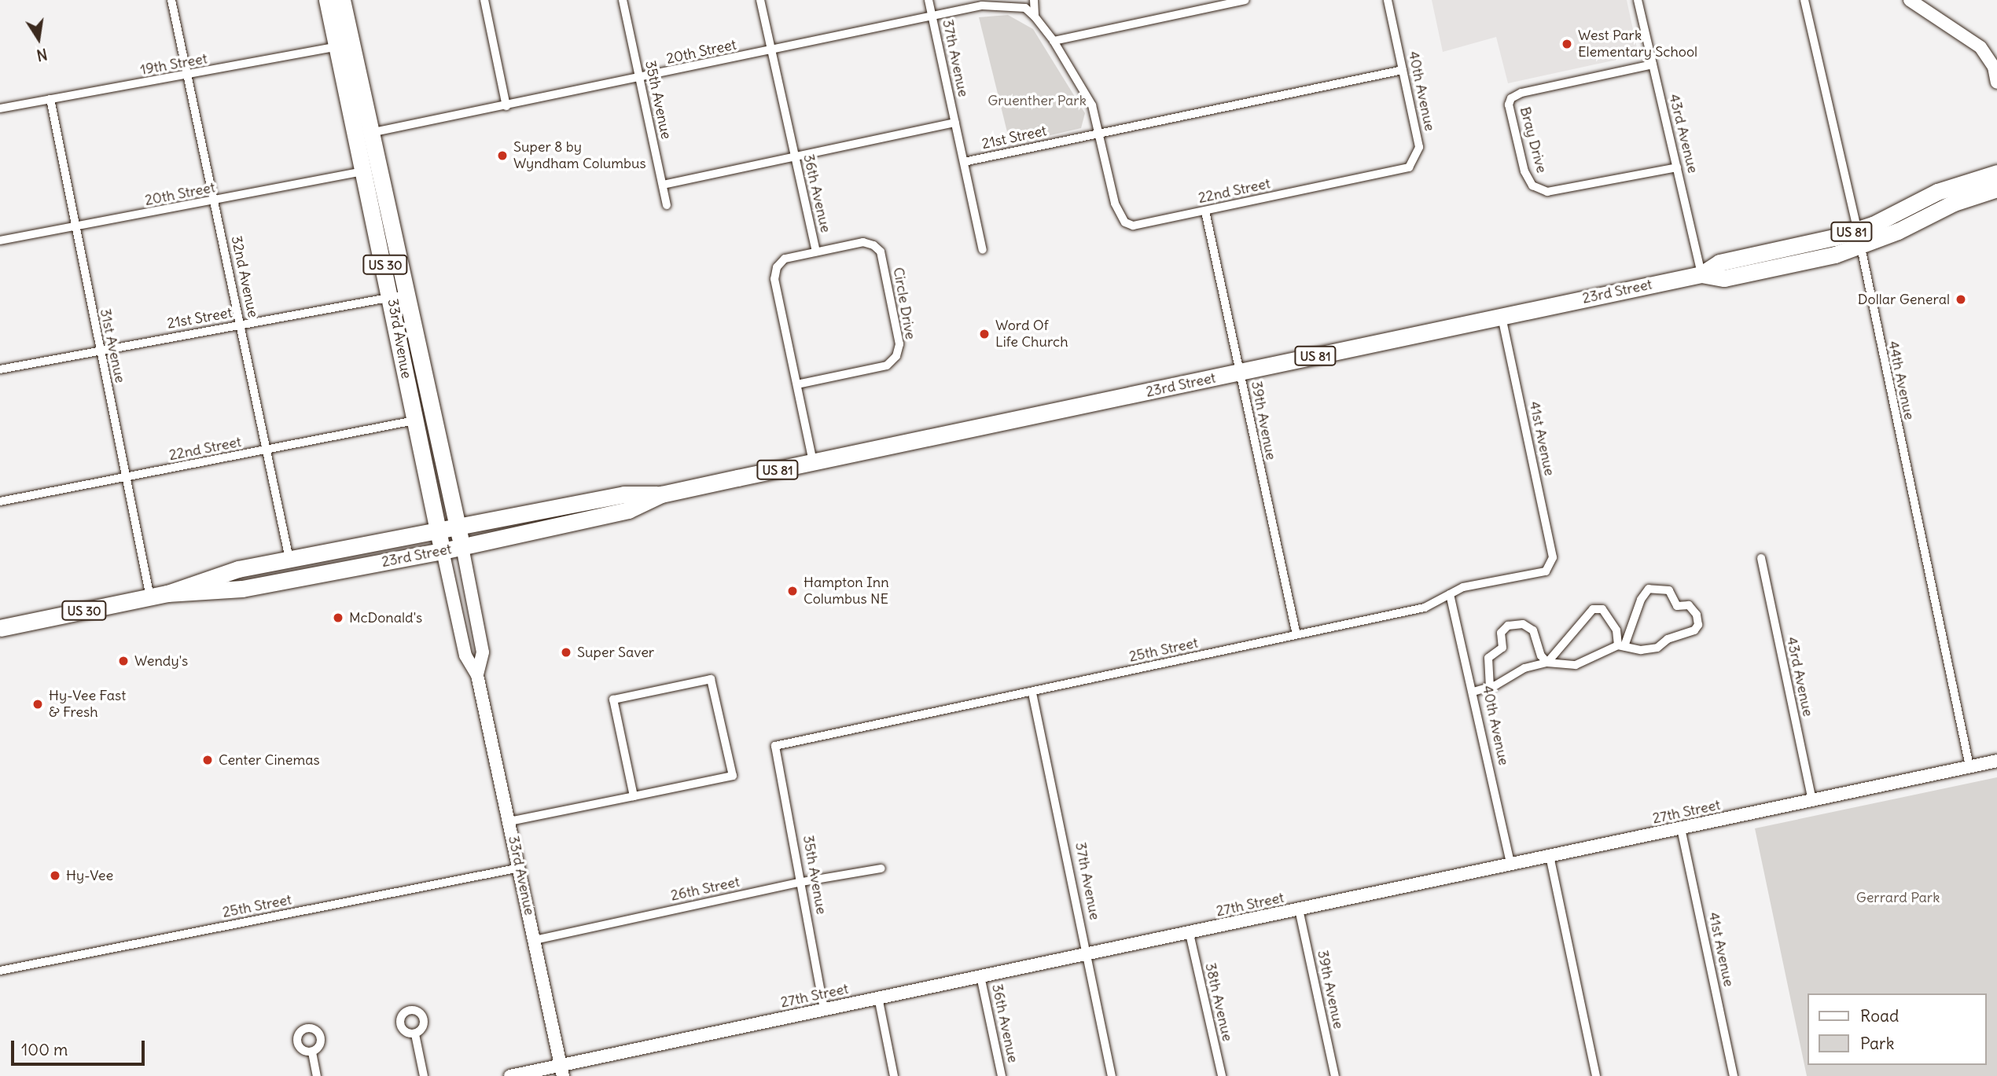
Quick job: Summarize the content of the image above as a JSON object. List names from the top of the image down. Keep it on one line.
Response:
{"streets":{"highway":["US 81","US 30","23rd Street","33rd Avenue"],"street":["20th Street","37th Avenue","19th Street","40th Avenue","35th Avenue","43rd Avenue","21st Street","Bray Drive","22nd Street","36th Avenue","32nd Avenue","Circle Drive","31st Avenue","44th Avenue","39th Avenue","41st Avenue","25th Street","27th Street","26th Street","38th Avenue"]},"crossings":[["20th Street","37th Avenue"],["20th Street","35th Avenue"],["20th Street","22nd Street"],["20th Street","36th Avenue"],["20th Street","32nd Avenue"],["20th Street","33rd Avenue"],["20th Street","31st Avenue"],["37th Avenue","25th Street"],["37th Avenue","27th Street"],["19th Street","32nd Avenue"],["19th Street","33rd Avenue"],["19th Street","31st Avenue"],["40th Avenue","21st Street"],["40th Avenue","22nd Street"],["40th Avenue","25th Street"],["40th Avenue","27th Street"],["35th Avenue","25th Street"],["35th Avenue","27th Street"],["35th Avenue","26th Street"],["43rd Avenue","Bray Drive"],["43rd Avenue","23rd Street"],["43rd Avenue","27th Street"],["21st Street","22nd Street"],["21st Street","32nd Avenue"],["21st Street","33rd Avenue"],["21st Street","31st Avenue"],["22nd Street","32nd Avenue"],["22nd Street","33rd Avenue"],["22nd Street","31st Avenue"],["22nd Street","39th Avenue"],["36th Avenue","23rd Street"],["36th Avenue","Circle Drive"],["36th Avenue","27th Street"],["32nd Avenue","23rd Street"],["23rd Street","33rd Avenue"],["23rd Street","31st Avenue"],["23rd Street","44th Avenue"],["23rd Street","39th Avenue"],["23rd Street","41st Avenue"],["33rd Avenue","25th Street"],["33rd Avenue","27th Street"],["33rd Avenue","26th Street"],["44th Avenue","27th Street"],["39th Avenue","25th Street"],["39th Avenue","27th Street"],["41st Avenue","25th Street"],["41st Avenue","27th Street"],["27th Street","38th Avenue"]],"parks":["Gruenther Park","Gerrard Park"],"places":["West Park Elementary School","Super 8 by Wyndham Columbus","Dollar General","Word Of Life Church","Hampton Inn Columbus NE","McDonald's","Super Saver","Wendy's","Hy-Vee Fast & Fresh","Center Cinemas","Hy-Vee"],"legend":["Road","Park"],"scale_bar":"100 m","north":"bottom"}
